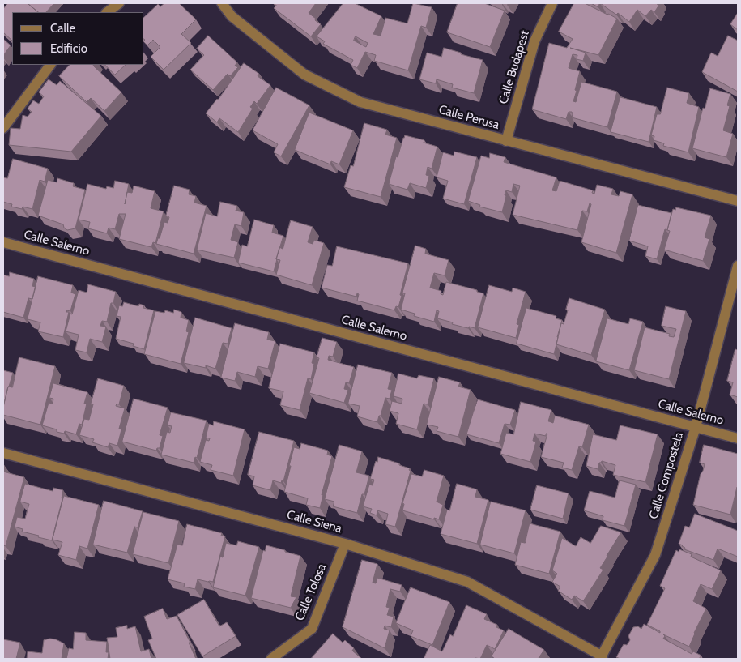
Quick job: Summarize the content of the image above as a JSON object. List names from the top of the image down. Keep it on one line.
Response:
{"streets":{"street":["Calle Budapest","Calle Perusa","Calle Salerno","Calle Compostela","Calle Siena","Calle Tolosa"]},"crossings":[["Calle Budapest","Calle Perusa"],["Calle Salerno","Calle Compostela"],["Calle Compostela","Calle Siena"],["Calle Siena","Calle Tolosa"]],"legend":["Calle","Edificio"]}
